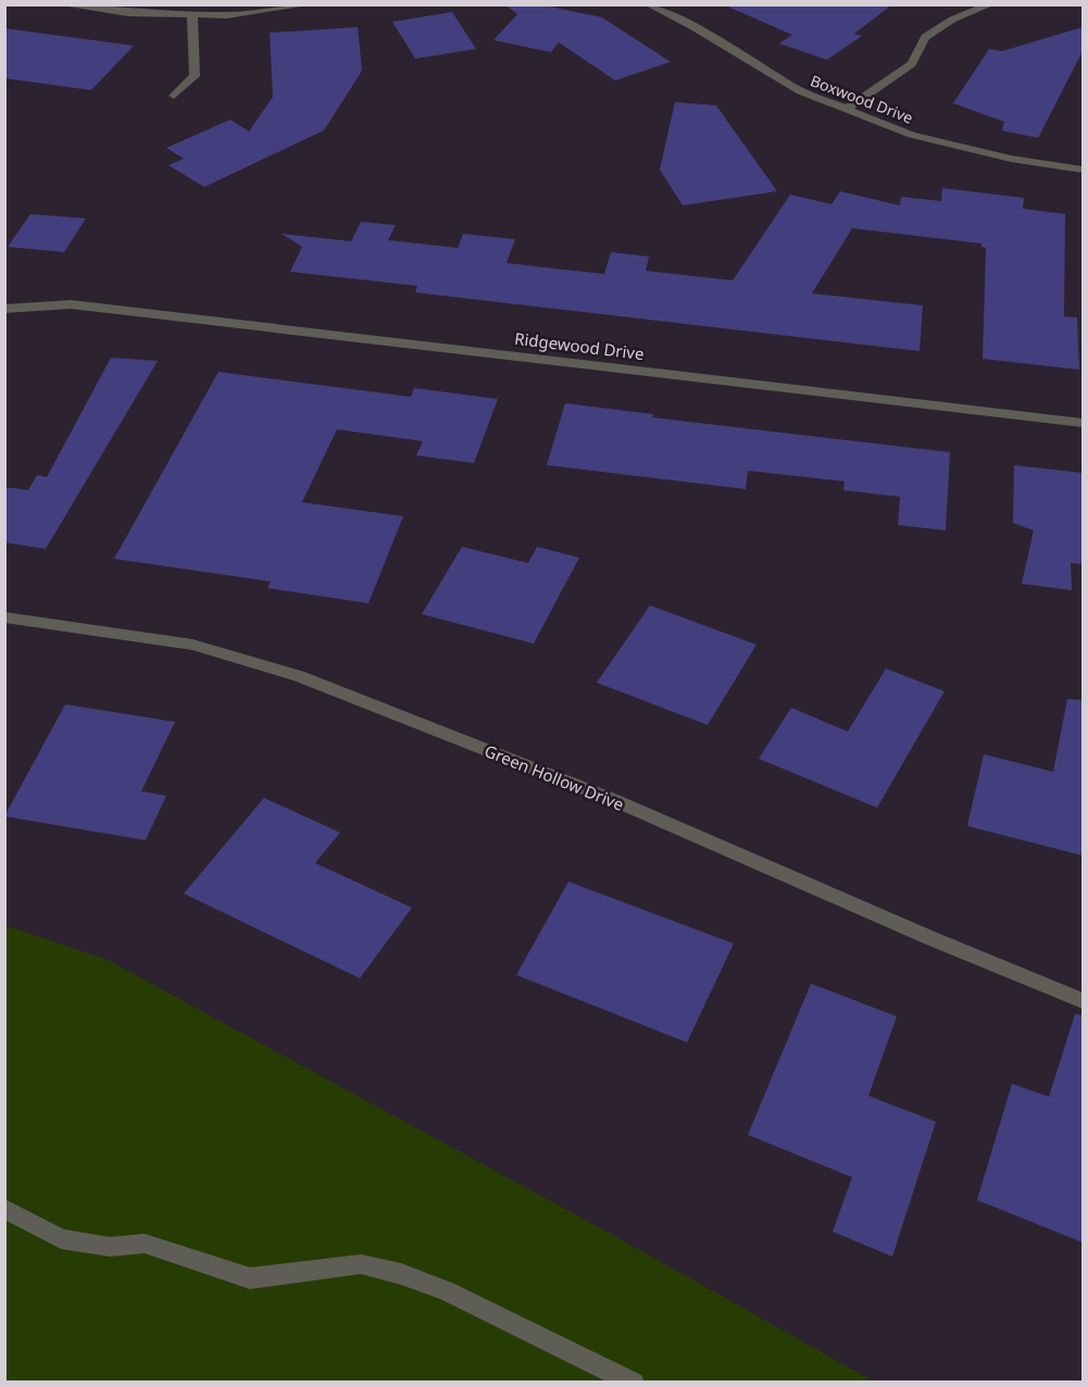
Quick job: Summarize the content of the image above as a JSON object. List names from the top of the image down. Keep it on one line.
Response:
{"streets":{"street":["Boxwood Drive","Ridgewood Drive","Green Hollow Drive"]}}
